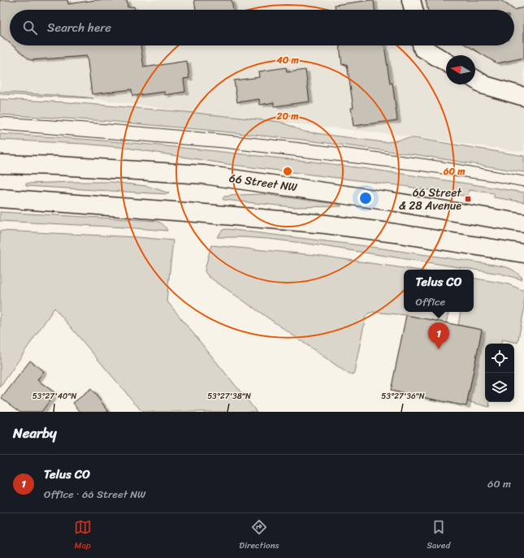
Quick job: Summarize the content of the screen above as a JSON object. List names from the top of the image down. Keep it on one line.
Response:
{"streets":{"main road":["66 Street NW"]},"places":{"transit":["66 Street & 28 Avenue"]},"north":"left","page":{"search":"Search here","popup":["Telus CO","Office"],"pins":"1","heading":"Nearby","list":[{"mark":"1","name":"Telus CO","note":"Office · 66 Street NW","value":"60 m"}],"nav":["Map","Directions","Saved"]},"coordinates":["53°27'40\"N","53°27'38\"N","53°27'36\"N"],"rings":["40 m","20 m","60 m"]}
